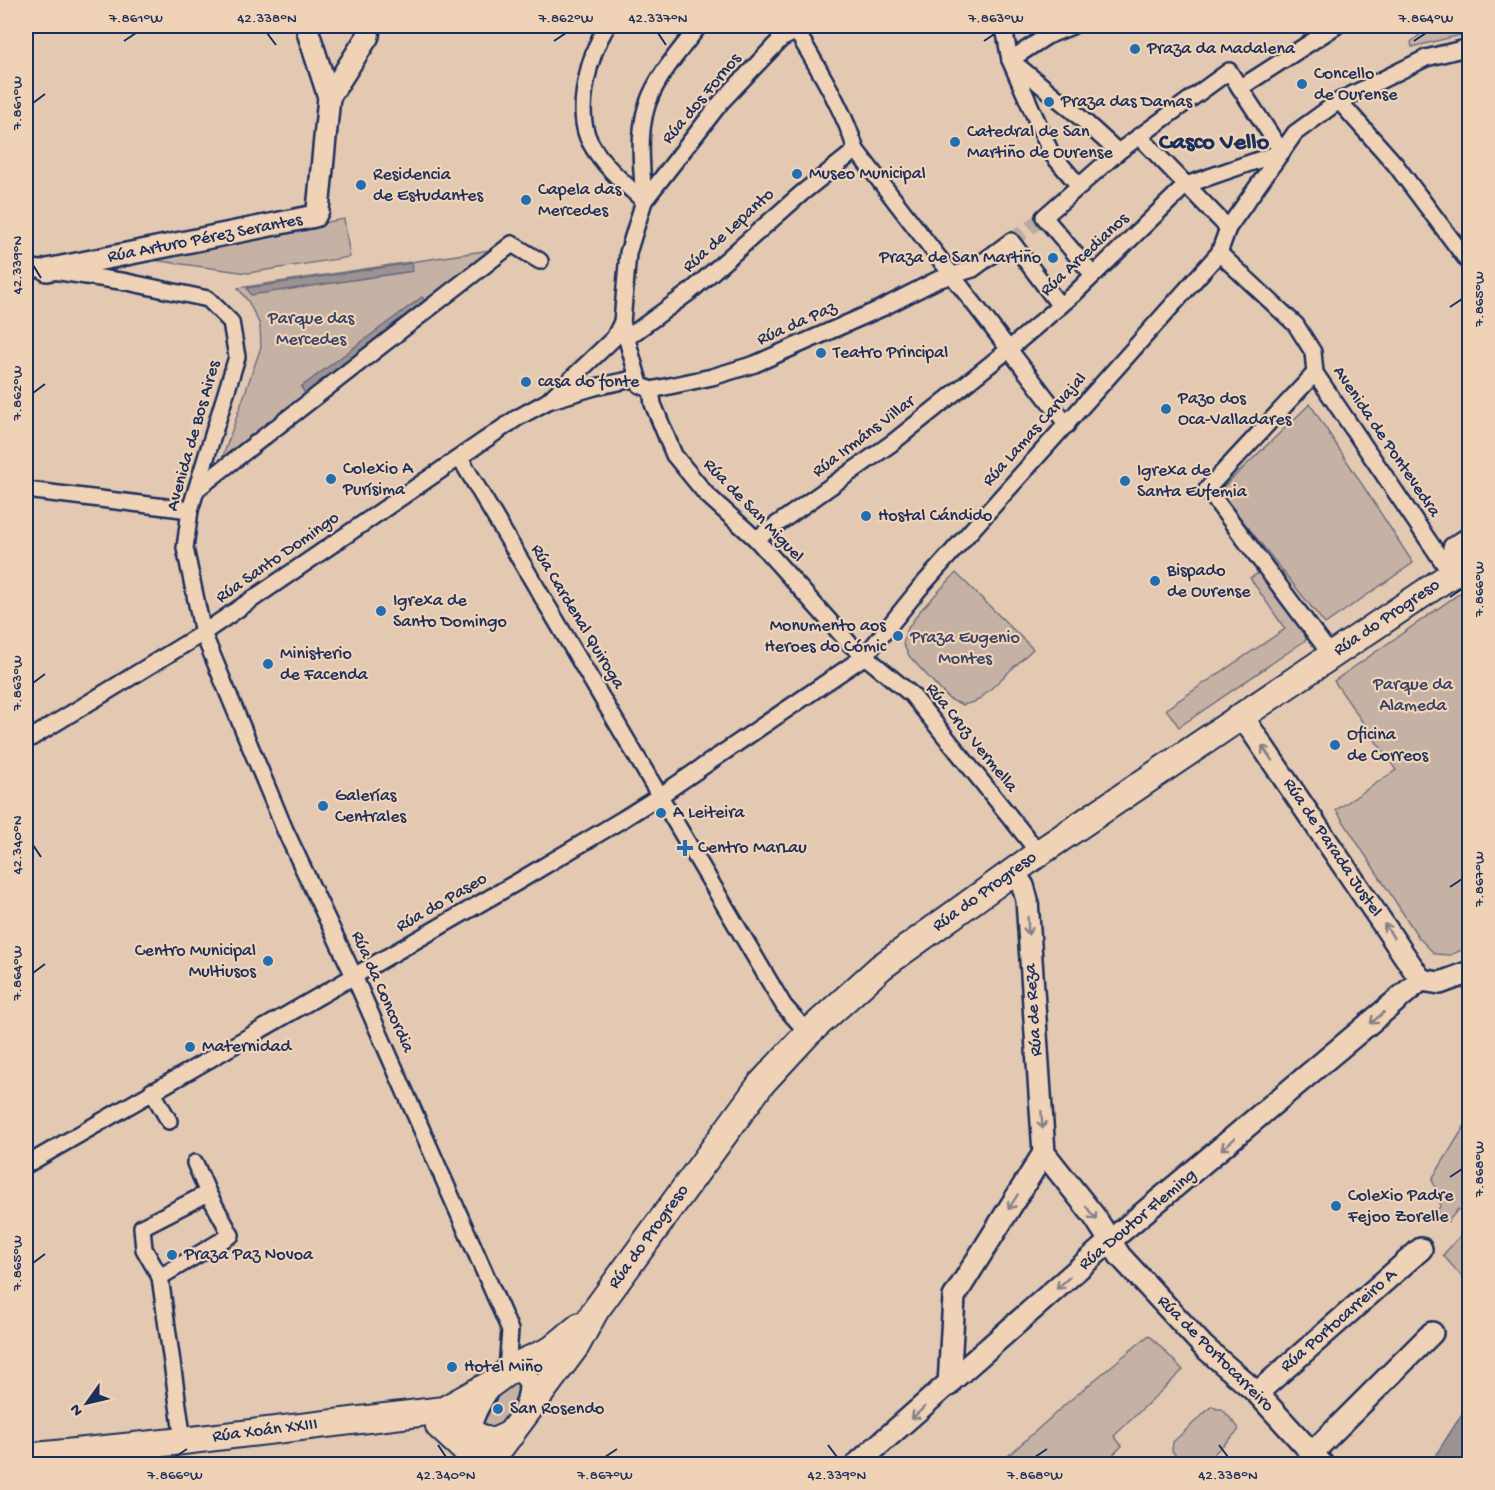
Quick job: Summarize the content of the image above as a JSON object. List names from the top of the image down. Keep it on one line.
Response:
{"streets":{"street":["Rúa dos Fornos","Rúa de Lepanto","Rúa Arturo Pérez Serantes","Rúa Arcedianos","Rúa da Paz","Rúa Lamas Carvajal","Avenida de Bos Aires","Rúa Irmáns Villar","Avenida de Pontevedra","Rúa de San Miguel","Rúa Santo Domingo","Rúa Cardenal Quiroga","Rúa do Progreso","Rúa Cruz Vermella","Rúa de Parada Justel","Rúa do Paseo","Rúa da Concordia","Rúa de Reza","Rúa Doutor Fleming","Rúa Portocarreiro A","Rúa de Portocarreiro","Rúa Xoán XXIII"]},"crossings":[["Rúa Arturo Pérez Serantes","Avenida de Bos Aires"],["Rúa Arcedianos","Rúa da Paz"],["Rúa Arcedianos","Rúa Irmáns Villar"],["Rúa da Paz","Rúa de San Miguel"],["Rúa Lamas Carvajal","Avenida de Pontevedra"],["Rúa Lamas Carvajal","Rúa de San Miguel"],["Rúa Lamas Carvajal","Rúa Cruz Vermella"],["Rúa Lamas Carvajal","Rúa do Paseo"],["Avenida de Bos Aires","Rúa Santo Domingo"],["Avenida de Bos Aires","Rúa da Concordia"],["Rúa Irmáns Villar","Rúa de San Miguel"],["Avenida de Pontevedra","Rúa do Progreso"],["Rúa de San Miguel","Rúa Cruz Vermella"],["Rúa de San Miguel","Rúa do Paseo"],["Rúa Santo Domingo","Rúa Cardenal Quiroga"],["Rúa Santo Domingo","Rúa da Concordia"],["Rúa Cardenal Quiroga","Rúa do Progreso"],["Rúa Cardenal Quiroga","Rúa do Paseo"],["Rúa do Progreso","Rúa Cruz Vermella"],["Rúa do Progreso","Rúa de Parada Justel"],["Rúa do Progreso","Rúa da Concordia"],["Rúa do Progreso","Rúa de Reza"],["Rúa do Progreso","Rúa Xoán XXIII"],["Rúa Cruz Vermella","Rúa do Paseo"],["Rúa de Parada Justel","Rúa Doutor Fleming"],["Rúa do Paseo","Rúa da Concordia"],["Rúa da Concordia","Rúa Xoán XXIII"],["Rúa Doutor Fleming","Rúa de Portocarreiro"],["Rúa Portocarreiro A","Rúa de Portocarreiro"]],"one_way":["Rúa de Parada Justel","Rúa de Reza","Rúa Doutor Fleming"],"districts":["Casco Vello"],"parks":["Parque das Mercedes","Praza Eugenio Montes","Parque da Alameda"],"places":{"other":["Praza da Madalena","Concello de Ourense","Praza das Damas","Catedral de San Martiño de Ourense","Museo Municipal","Residencia de Estudantes","Capela das Mercedes","Praza de San Martiño","Teatro Principal","casa do fonte","Pazo dos Oca-Valladares","Colexio A Purísima","Igrexa de Santa Eufemia","Hostal Cándido","Bispado de Ourense","Igrexa de Santo Domingo","Monumento aos Heroes do Cómic","Ministerio de Facenda","Oficina de Correos","Galerías Centrales","A Leiteira","Centro Municipal Multiusos","Maternidad","Colexio Padre Fejoo Zorelle","Praza Paz Novoa","Hotel Miño","San Rosendo"],"health":["Centro MarLau"]},"north":"bottom left","coordinates":["7.861°W","42.338°N","7.862°W","42.337°N","7.863°W","7.864°W","42.339°N","7.865°W","7.866°W","42.340°N","7.867°W","7.868°W"]}
